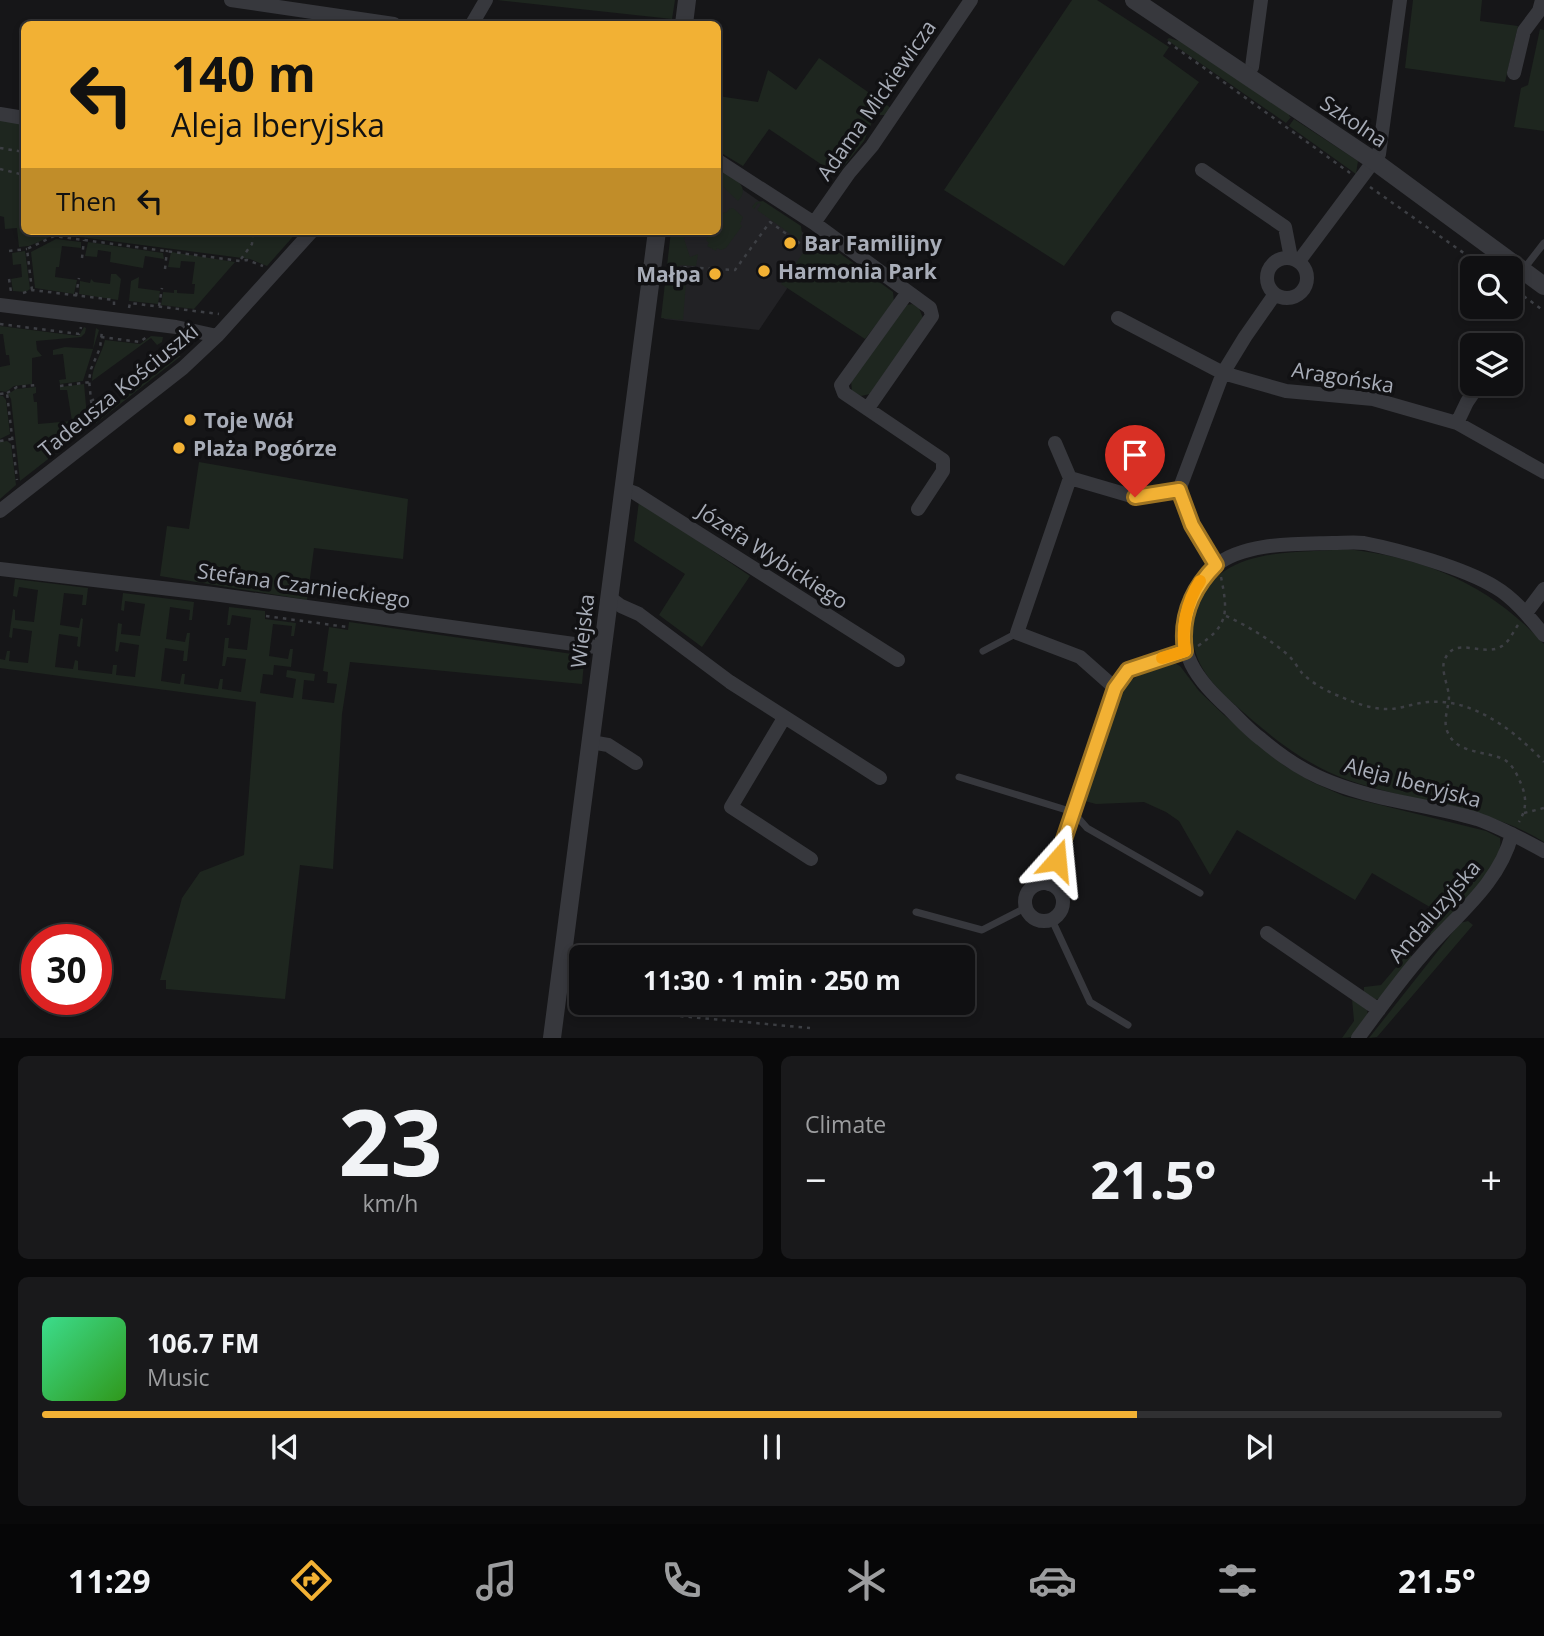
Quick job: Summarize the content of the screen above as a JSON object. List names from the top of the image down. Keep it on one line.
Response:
{"streets":{"street":["Adama Mickiewicza","Szkolna","Aragońska","Tadeusza Kościuszki","Józefa Wybickiego","Stefana Czarnieckiego","Wiejska","Aleja Iberyjska","Andaluzyjska"]},"crossings":[["Józefa Wybickiego","Wiejska"],["Stefana Czarnieckiego","Wiejska"],["Aleja Iberyjska","Andaluzyjska"]],"places":["Bar Familijny","Harmonia Park","Małpa","Toje Wół","Plaża Pogórze"],"page":{"turn":["140 m","Aleja Iberyjska"],"then":"Then","limit":"30","trip":"11:30 · 1 min · 250 m","tile":[["23","km/h"],"Climate"],"heat":["−","21.5°","+"],"song":["106.7 FM","Music"],"tabs":["11:29","21.5°"]}}
